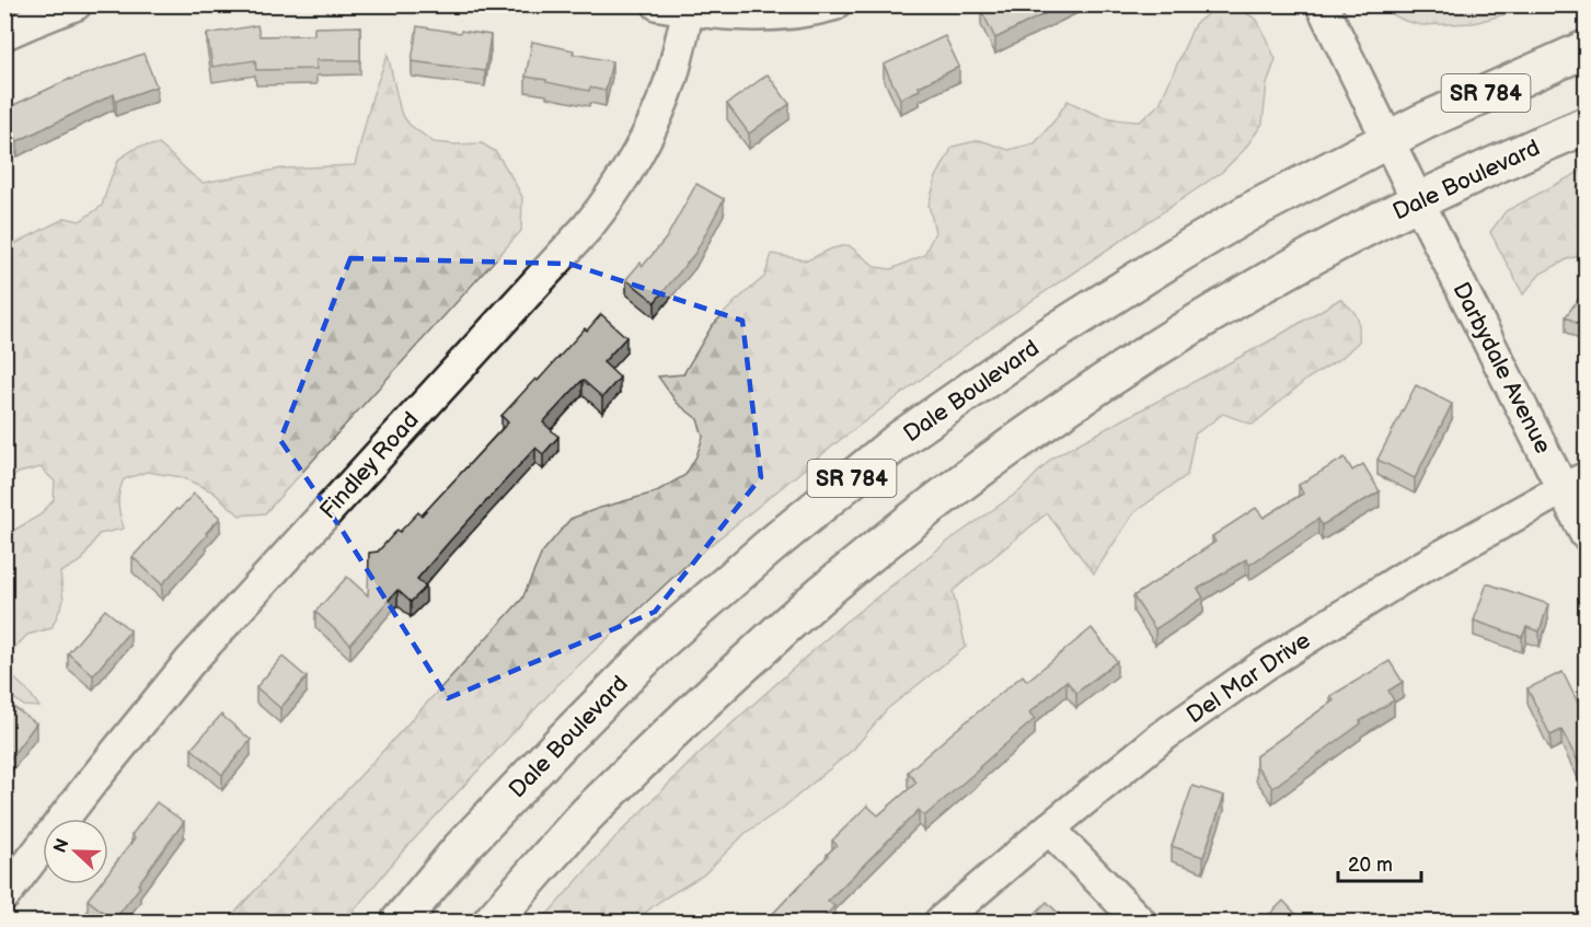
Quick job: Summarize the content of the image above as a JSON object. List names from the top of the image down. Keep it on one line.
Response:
{"streets":{"main road":["SR 784","Dale Boulevard"],"street":["Darbydale Avenue","Findley Road","Del Mar Drive"]},"crossings":[["Dale Boulevard","Darbydale Avenue"],["Darbydale Avenue","Del Mar Drive"]],"scale_bar":"20 m","north":"left"}
